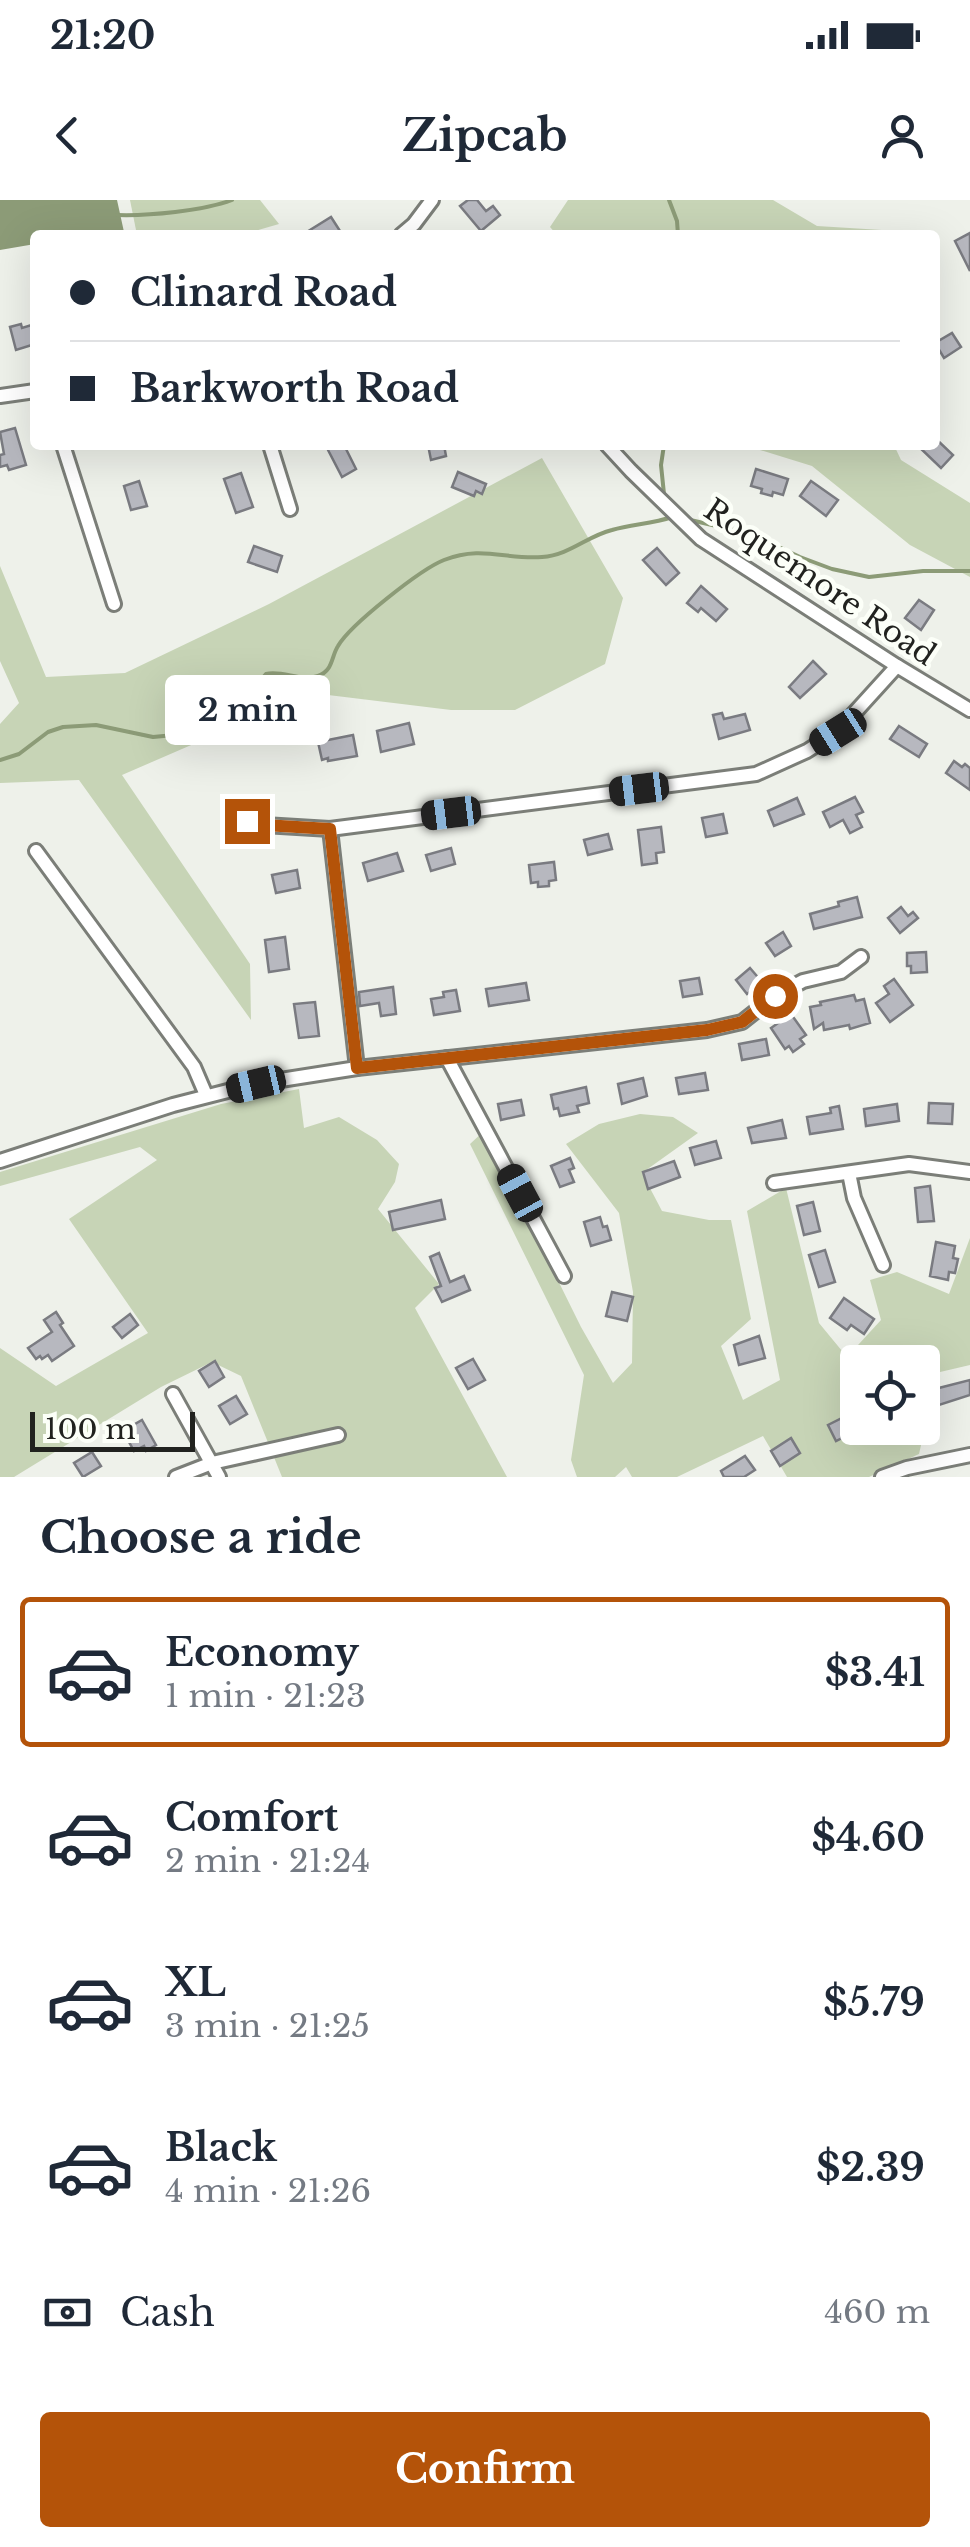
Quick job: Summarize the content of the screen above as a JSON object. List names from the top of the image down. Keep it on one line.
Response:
{"streets":{"street":["Roquemore Road"]},"scale_bar":"100 m","page":{"status":"21:20","header":"Zipcab","banner":["Clinard Road","Barkworth Road"],"bubble":"2 min","scale":"100 m","heading":"Choose a ride","list":[{"name":"Economy","note":"1 min · 21:23","value":"$3.41"},{"name":"Comfort","note":"2 min · 21:24","value":"$4.60"},{"name":"XL","note":"3 min · 21:25","value":"$5.79"},{"name":"Black","note":"4 min · 21:26","value":"$2.39"}],"pay":["Cash","460 m"],"buttons":"Confirm"}}
